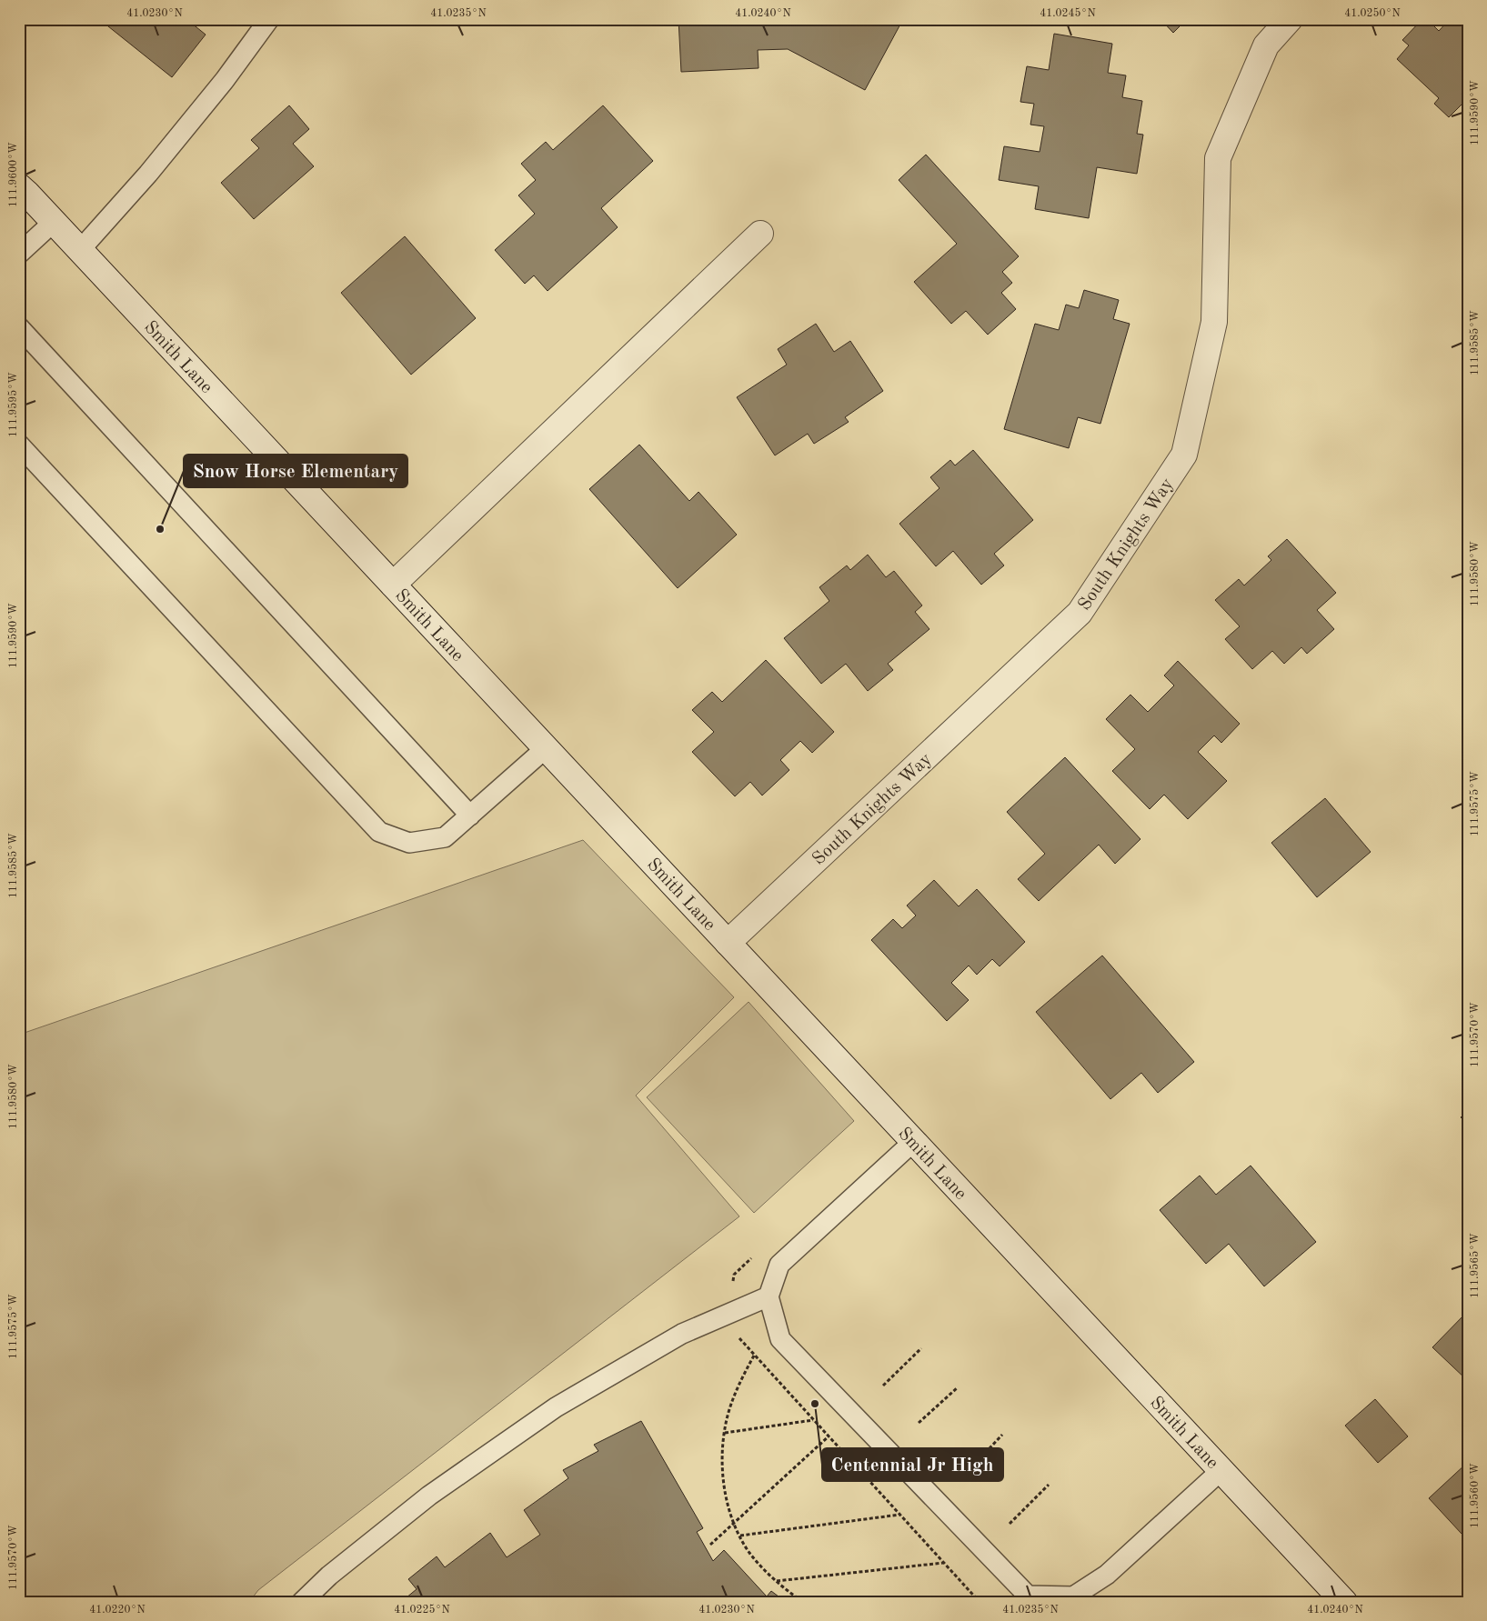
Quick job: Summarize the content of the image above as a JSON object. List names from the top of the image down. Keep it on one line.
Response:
{"streets":{"street":["Smith Lane","South Knights Way"]},"crossings":[["Smith Lane","South Knights Way"]],"places":["Snow Horse Elementary","Centennial Jr High"],"coordinates":["41.0230°N","41.0235°N","41.0240°N","41.0245°N","41.0250°N","111.9590°W","111.9600°W","111.9585°W","111.9595°W","111.9580°W","111.9575°W","111.9570°W","111.9565°W","111.9560°W","41.0220°N","41.0225°N"]}
